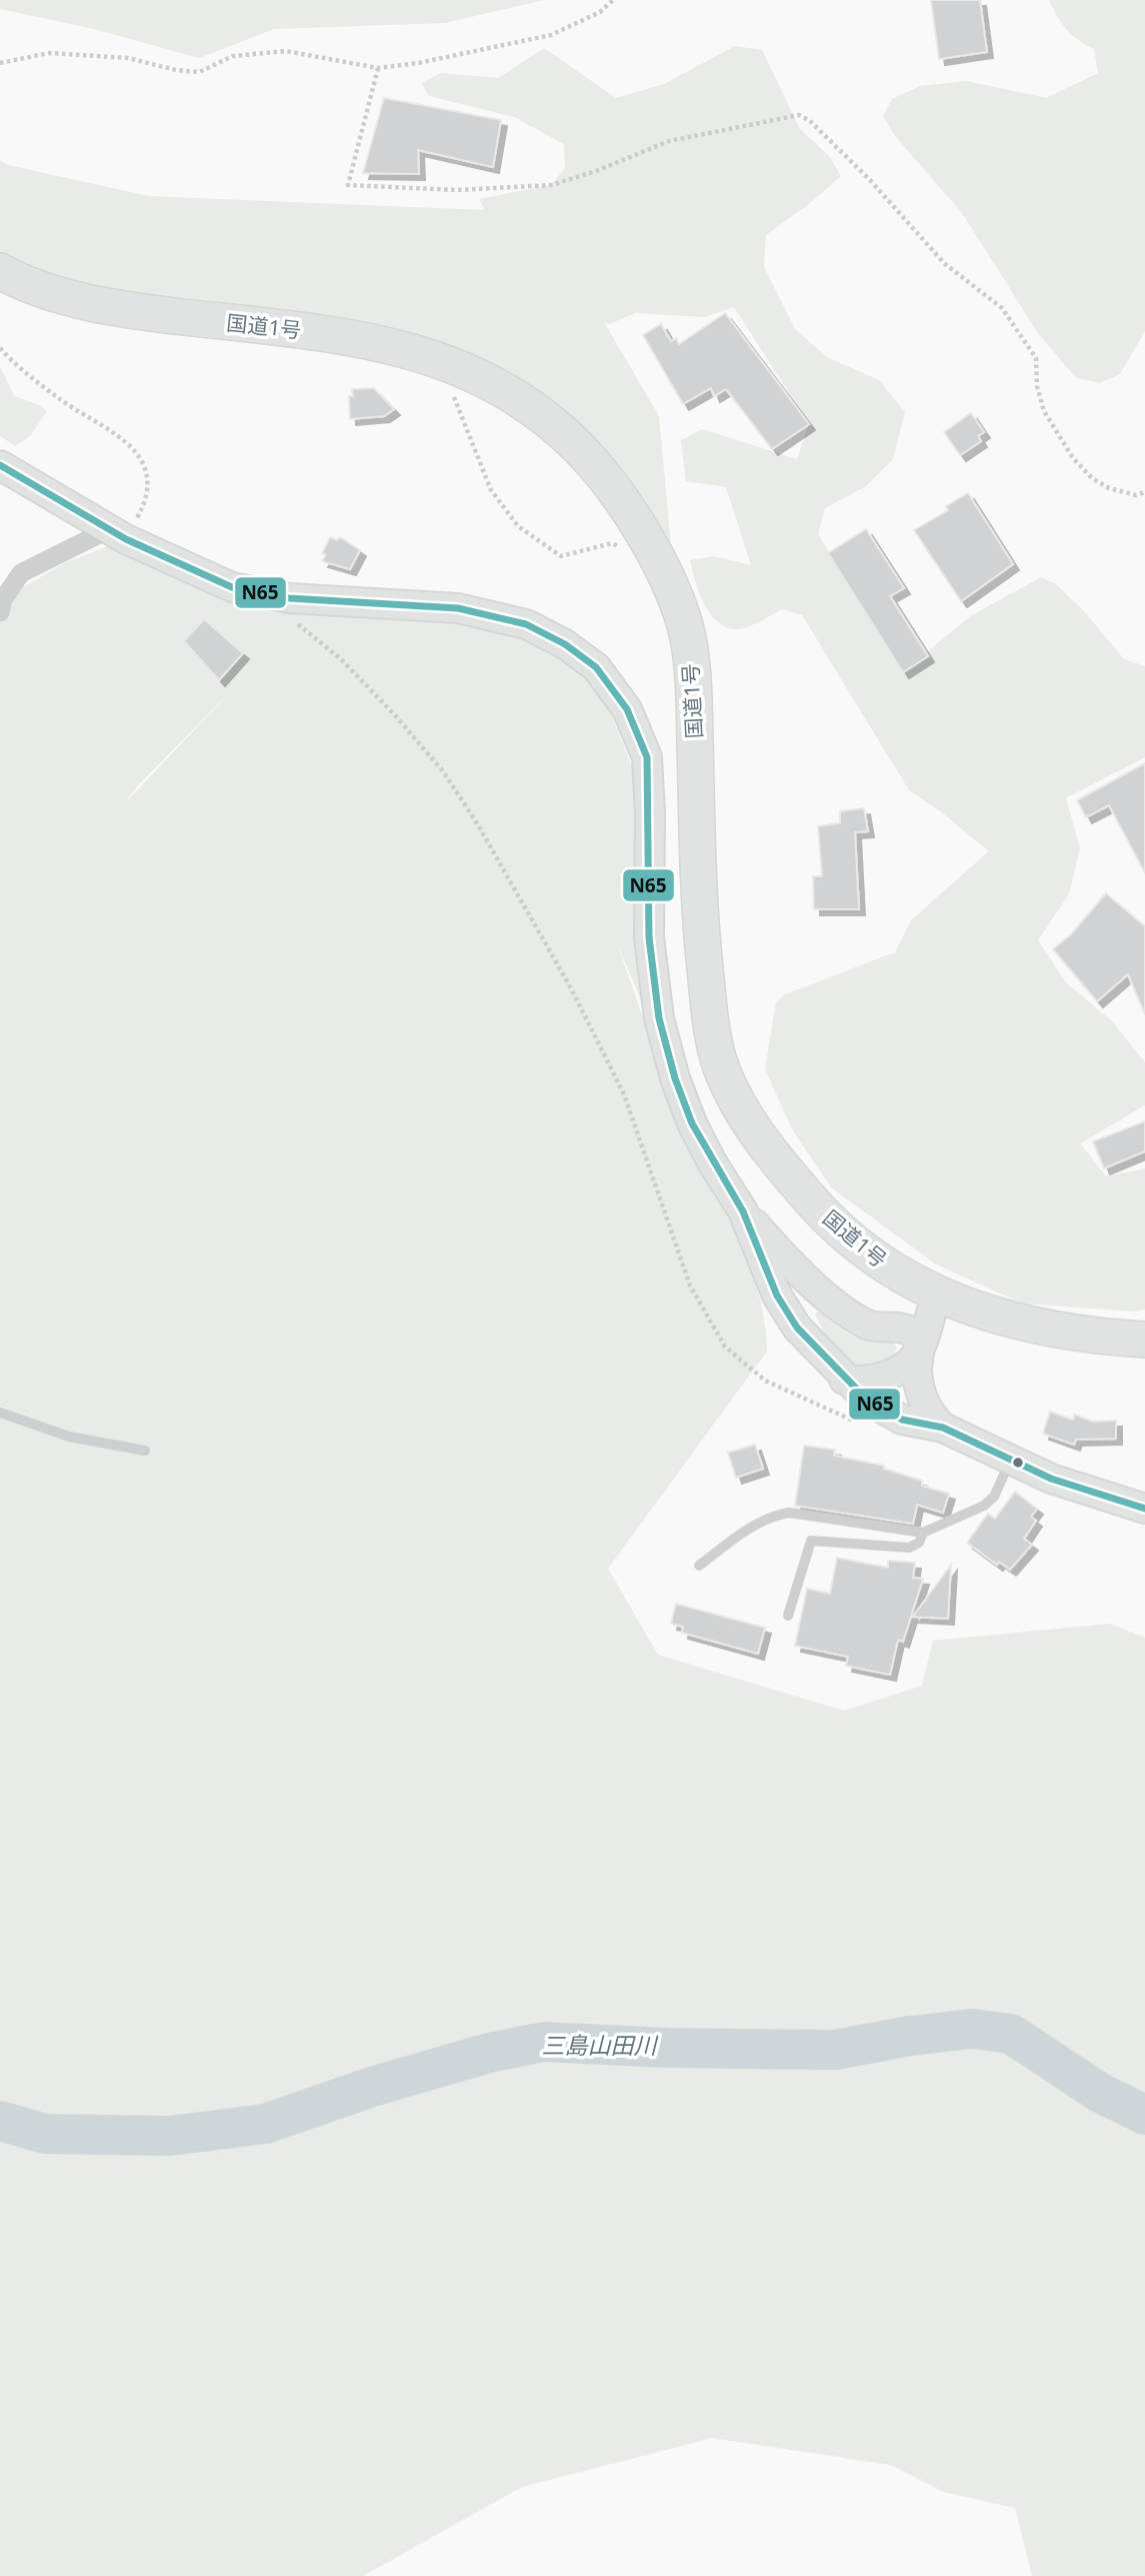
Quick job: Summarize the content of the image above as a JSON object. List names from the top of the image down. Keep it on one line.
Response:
{"streets":{"highway":["国道1号"]},"water":["三島山田川"],"lines":["transit line N65"]}
